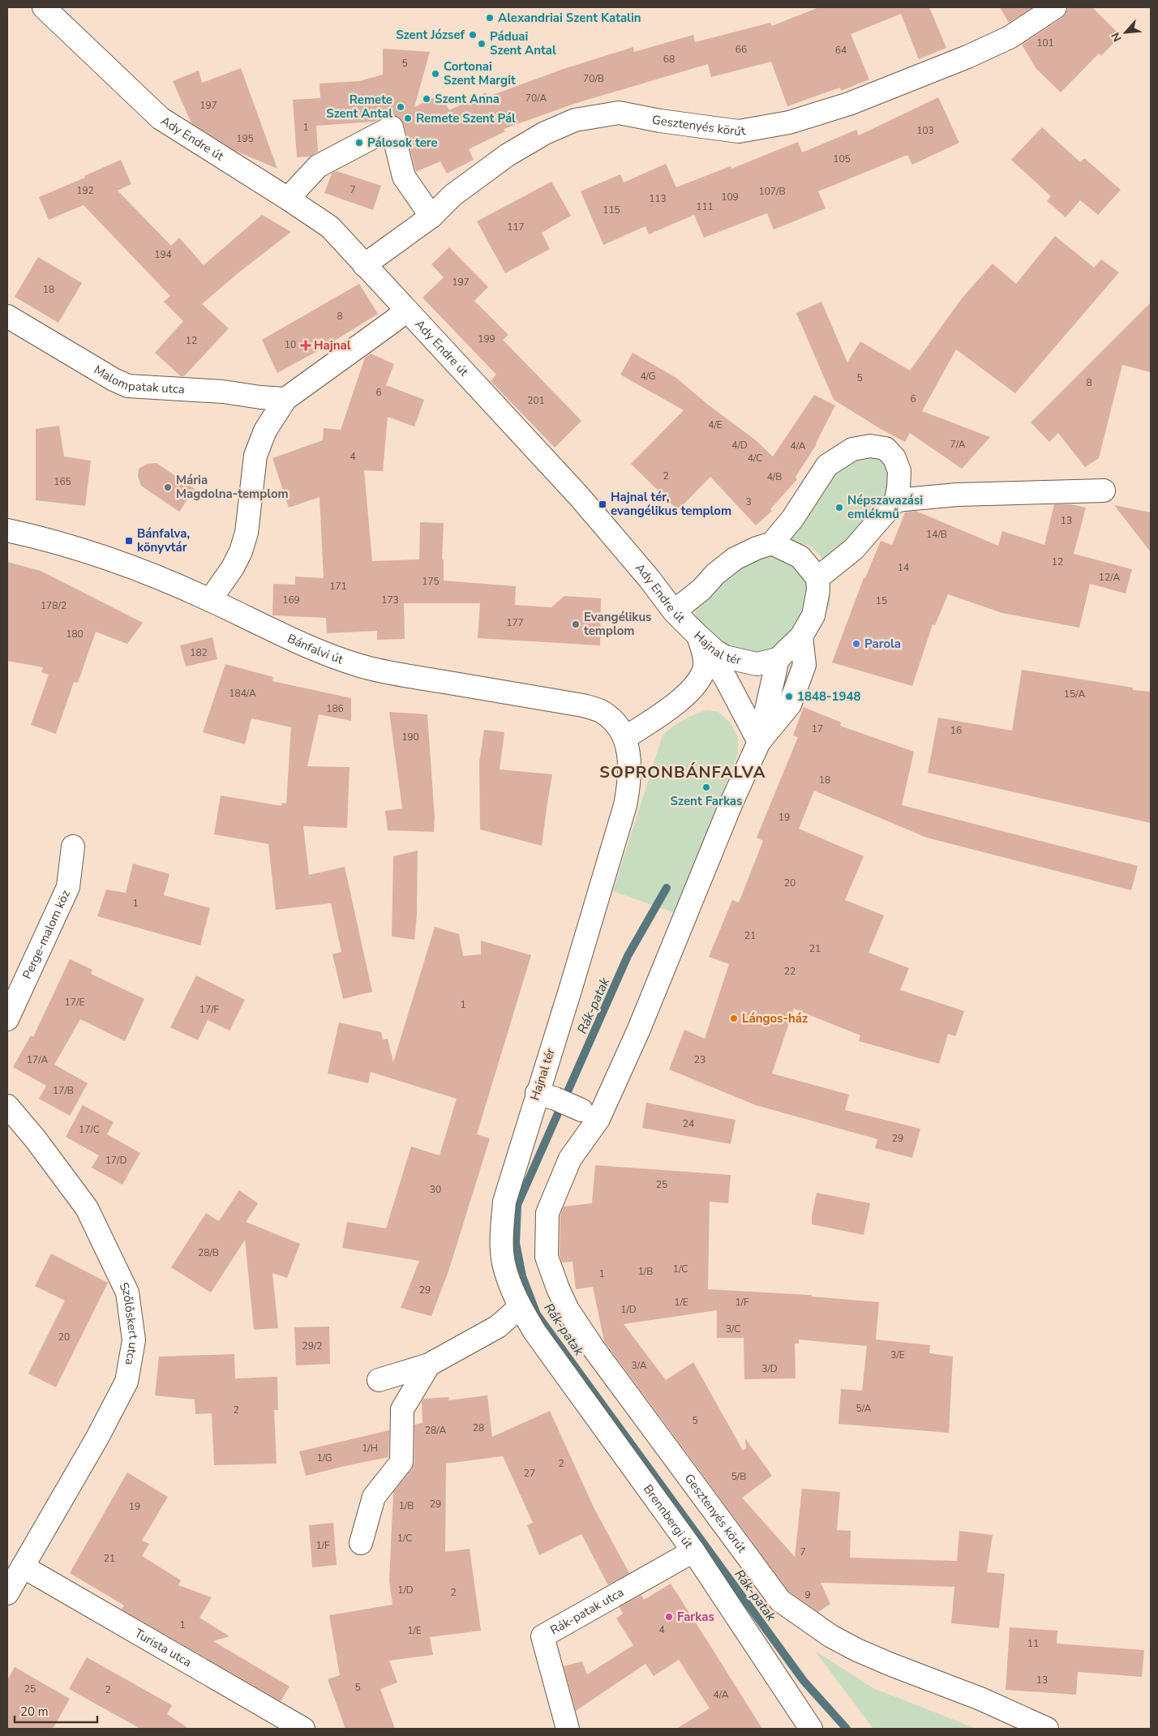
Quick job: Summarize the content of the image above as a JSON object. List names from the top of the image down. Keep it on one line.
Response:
{"streets":{"street":["Gesztenyés körút","Ady Endre út","Malompatak utca","Bánfalvi út","Hajnal tér","Perge-malom köz","Szőlőskert utca","Brennbergi út","Rák-patak utca","Turista utca"]},"crossings":[["Gesztenyés körút","Ady Endre út"],["Ady Endre út","Bánfalvi út"],["Ady Endre út","Hajnal tér"],["Bánfalvi út","Hajnal tér"],["Hajnal tér","Brennbergi út"],["Szőlőskert utca","Turista utca"],["Brennbergi út","Rák-patak utca"]],"districts":["SOPRONBÁNFALVA"],"water":["Rák-patak"],"places":{"other":["Alexandriai Szent Katalin","Szent József","Páduai Szent Antal","Cortonai Szent Margit","Szent Anna","Remete Szent Antal","Remete Szent Pál","Pálosok tere","Mária Magdolna-templom","Népszavazási emlékmű","Evangélikus templom","Parola","1848-1948","Szent Farkas","Lángos-ház","Farkas"],"health":["Hajnal"],"transit":["Hajnal tér, evangélikus templom","Bánfalva, könyvtár"]},"house_numbers":["101","66","64","68","5","70/B","70/A","197","1","103","195","105","7","192","107/B","109","113","111","115","117","194","197","18","8","199","12","10","4/G","5","8","6","6","201","4/E","7/A","4/D","4/A","4","4/C","2","4/B","165","3","13","14/B","12","14","12/A","175","171","169","173","15","178/2","177","180","182","184/A","15/A","186","17","16","190","18","19","20","1","21","21","22","17/E","1","17/F","17/A","23","17/B","24","17/C","29","17/D","25","30","28/B","1/C","1/B","1","29","1/E","1/F","1/D","3/C","20","29/2","3/E","3/A","3/D","5/A","2","5","28","28/A","1/H","1/G","2","27","5/B","29","1/B","19","1/C","1/F","7","21","1/D","2","9","1","4","1/E","11","13","5","25","2","4/A"],"scale_bar":"20 m","north":"bottom left"}
